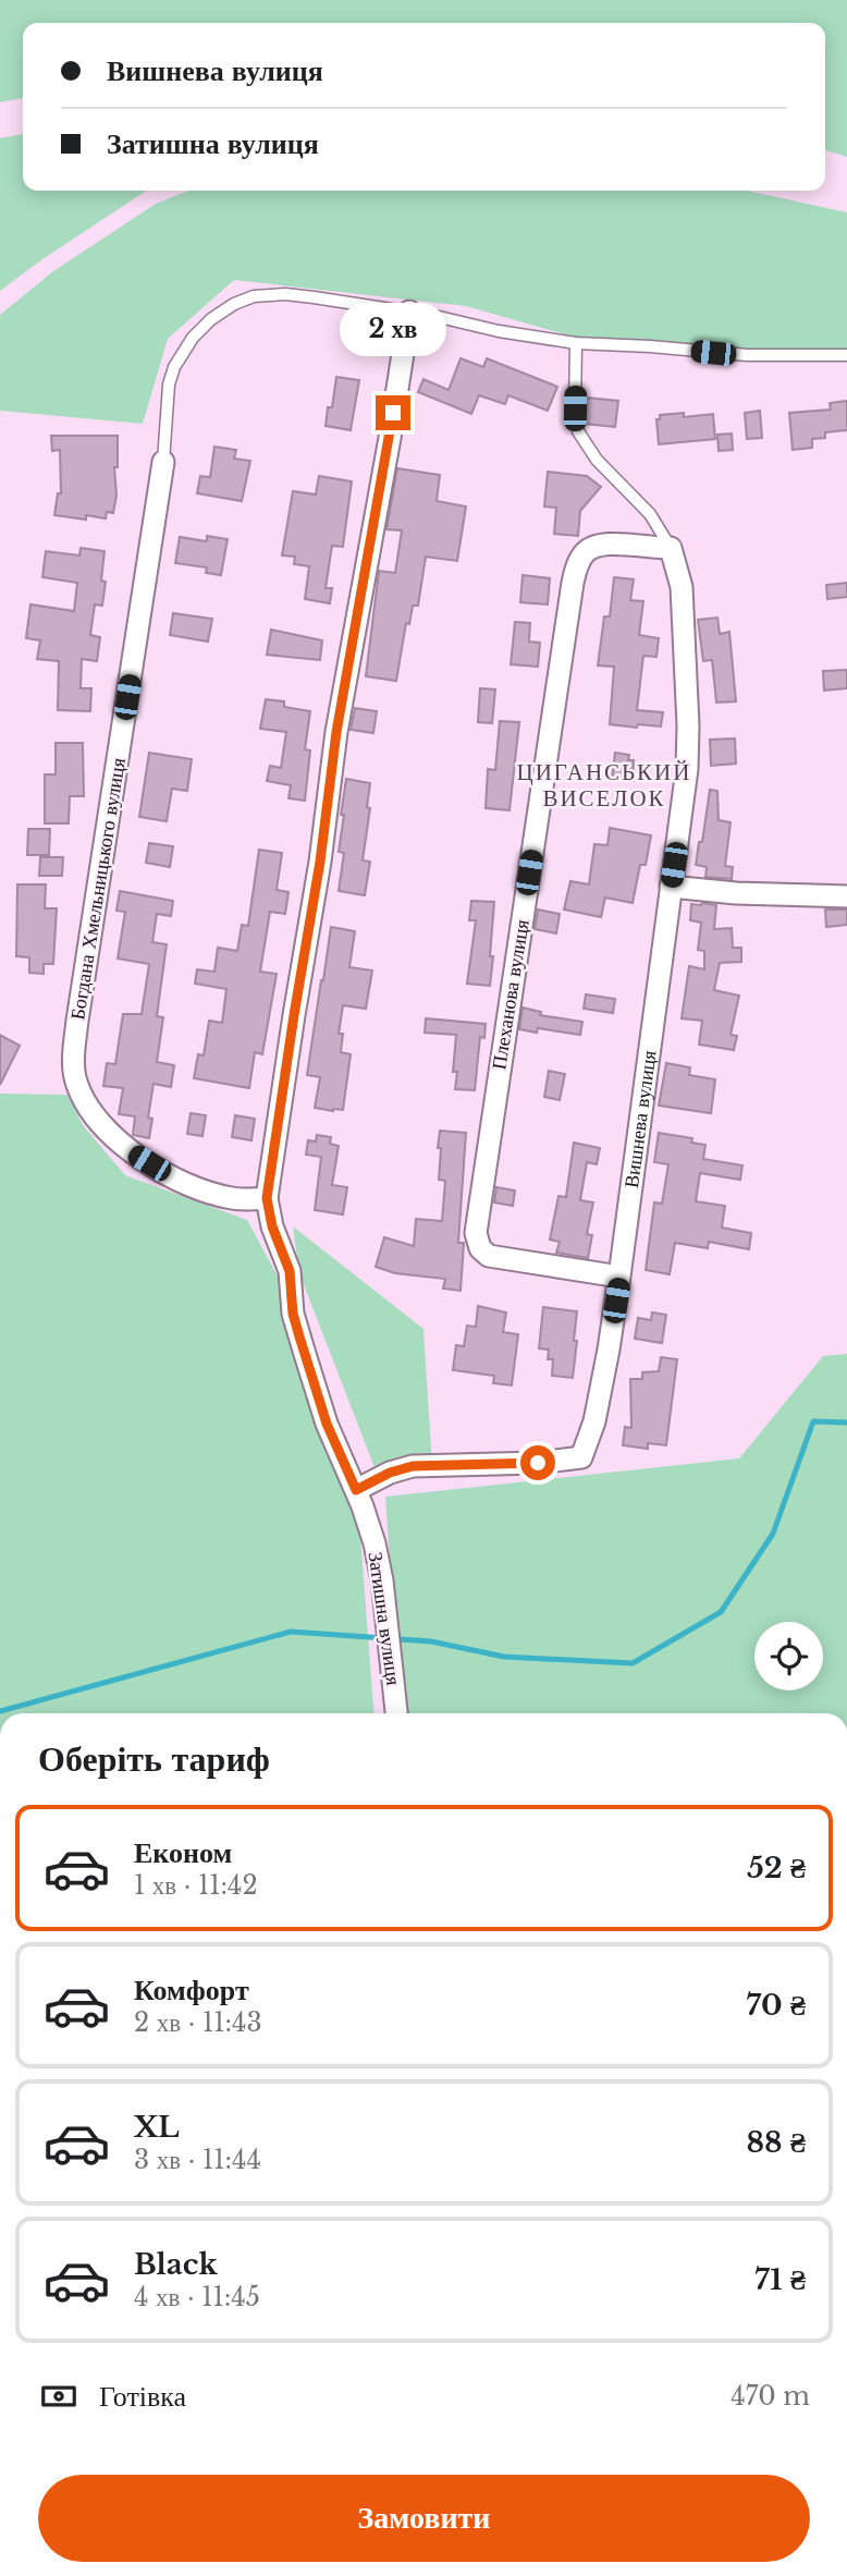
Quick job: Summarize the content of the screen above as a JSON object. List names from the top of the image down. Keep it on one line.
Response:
{"streets":{"street":["Богдана Хмельницького вулиця","Плеханова вулиця","Вишнева вулиця","Затишна вулиця"]},"crossings":[["Богдана Хмельницького вулиця","Затишна вулиця"],["Плеханова вулиця","Вишнева вулиця"],["Вишнева вулиця","Затишна вулиця"]],"districts":["ЦИГАНСЬКИЙ ВИСЕЛОК"],"page":{"banner":["Вишнева вулиця","Затишна вулиця"],"bubble":"2 хв","heading":"Оберіть тариф","list":[{"name":"Економ","note":"1 хв · 11:42","value":"52 ₴"},{"name":"Комфорт","note":"2 хв · 11:43","value":"70 ₴"},{"name":"XL","note":"3 хв · 11:44","value":"88 ₴"},{"name":"Black","note":"4 хв · 11:45","value":"71 ₴"}],"pay":["Готівка","470 m"],"buttons":"Замовити"}}
